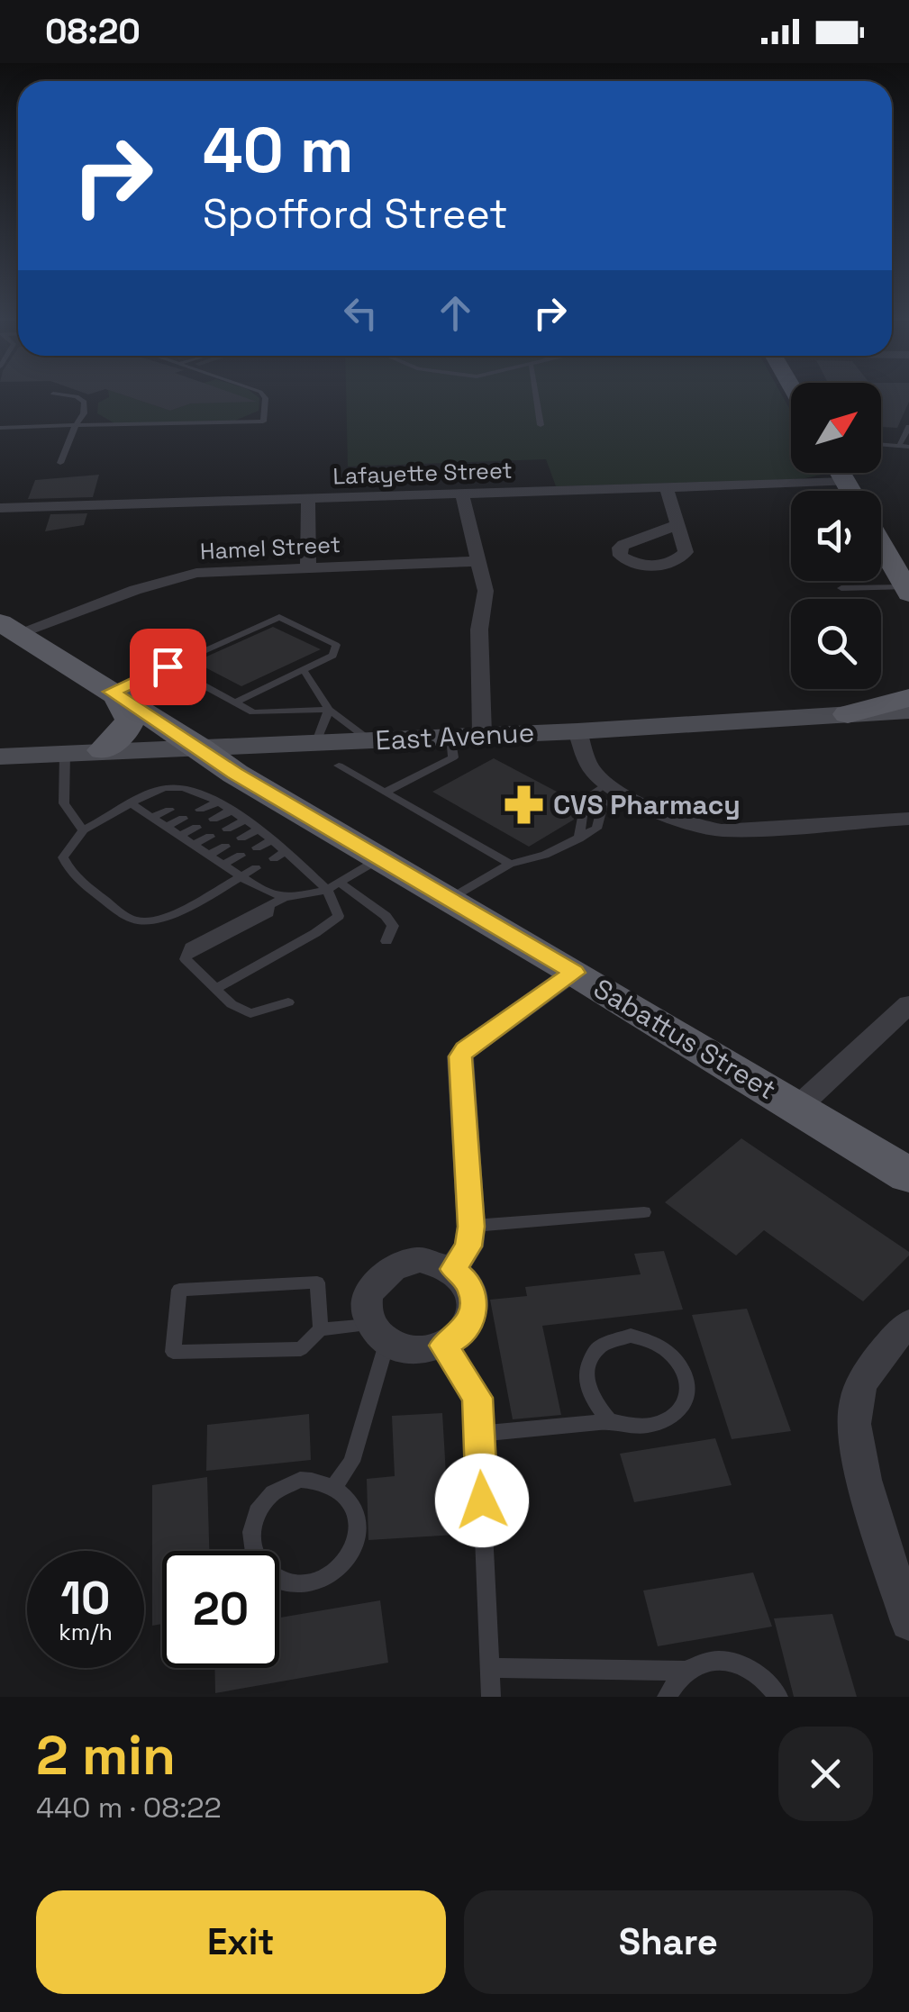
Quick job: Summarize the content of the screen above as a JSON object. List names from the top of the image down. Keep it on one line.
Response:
{"streets":{"main road":["East Avenue","Sabattus Street"],"street":["Lafayette Street","Hamel Street"]},"crossings":[["Hamel Street","Sabattus Street"],["East Avenue","Sabattus Street"]],"places":{"pharmacy":["CVS Pharmacy"]},"north":"top right","page":{"status":"08:20","turn":["40 m","Spofford Street"],"speed":"10 km/h","limit":"20","heading":["2 min","440 m · 08:22"],"buttons":["Exit","Share"]}}
